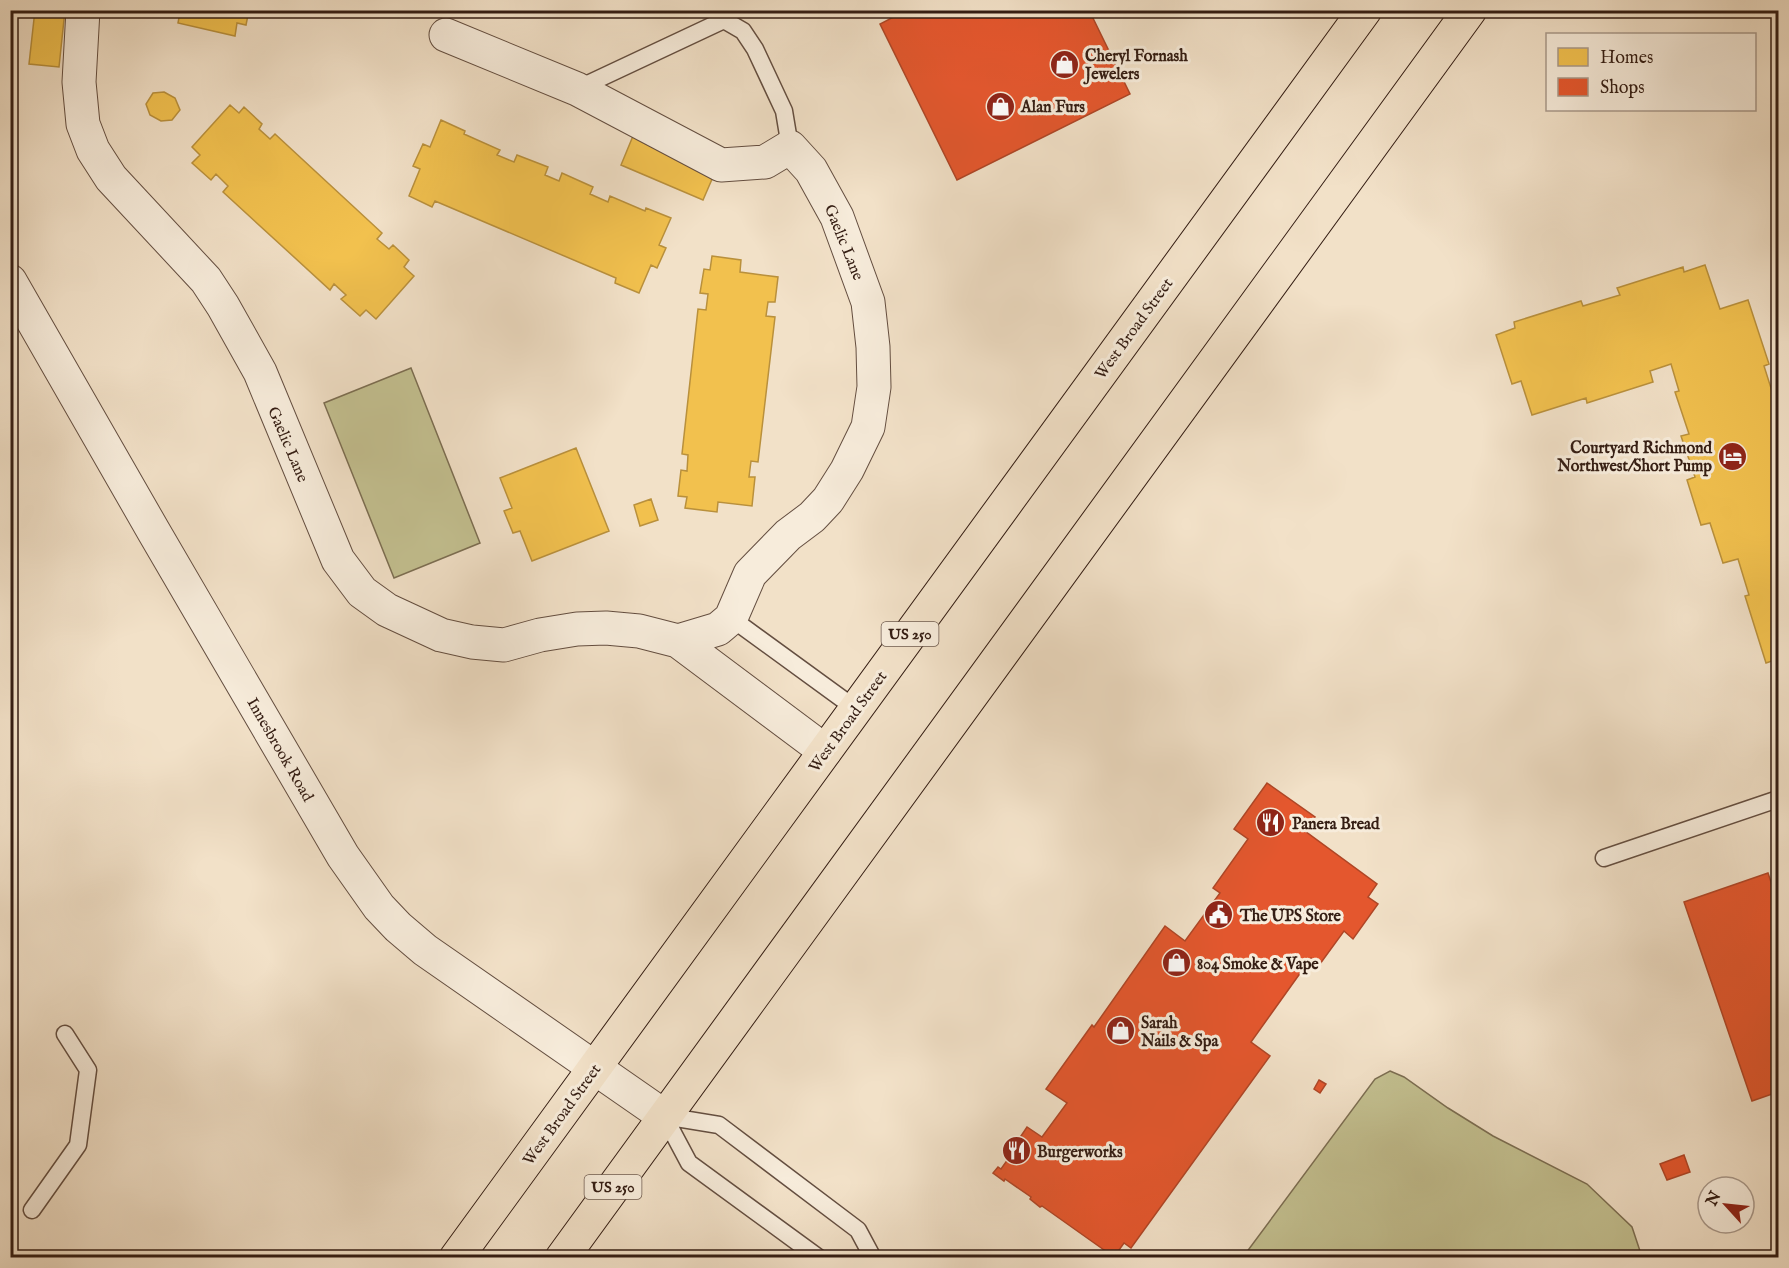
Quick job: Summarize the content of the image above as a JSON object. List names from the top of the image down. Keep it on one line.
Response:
{"streets":{"main road":["West Broad Street","US 250"],"street":["Gaelic Lane","Innesbrook Road"]},"crossings":[["Gaelic Lane","West Broad Street"],["West Broad Street","Innesbrook Road"],["US 250","Innesbrook Road"]],"places":{"shop":["Cheryl Fornash Jewelers","Alan Furs","804 Smoke & Vape","Sarah Nails & Spa"],"hotel":["Courtyard Richmond Northwest/Short Pump"],"restaurant":["Panera Bread","Burgerworks"],"public building":["The UPS Store"]},"legend":["Homes","Shops"],"north":"top left"}
